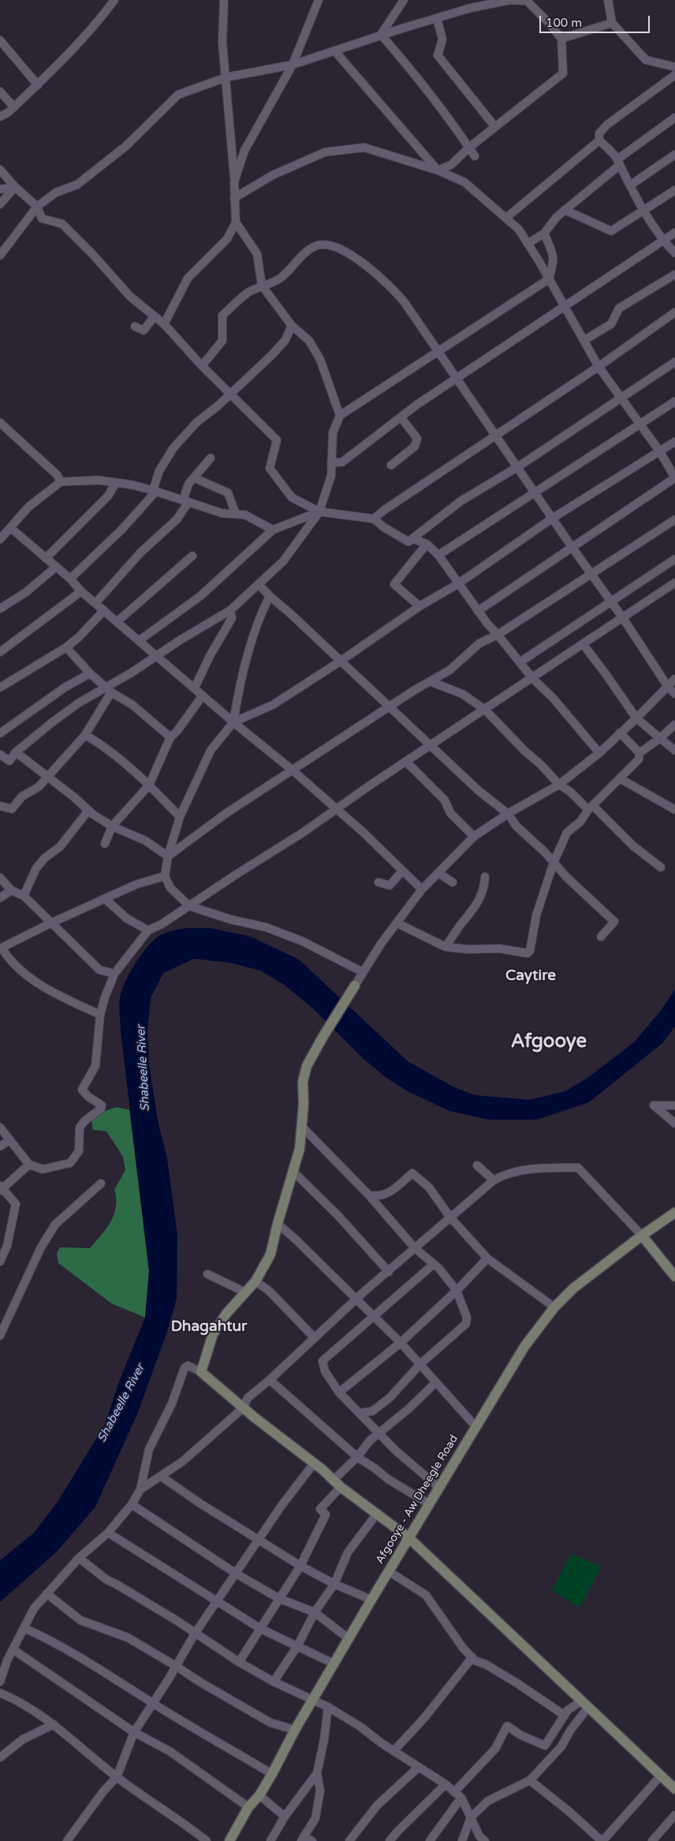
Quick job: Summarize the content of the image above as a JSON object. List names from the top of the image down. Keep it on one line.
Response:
{"streets":{"street":["Afgooye - Aw Dheegle Road"]},"districts":["Caytire","Afgooye","Dhagahtur"],"water":["Shabeelle River"],"scale_bar":"100 m"}
